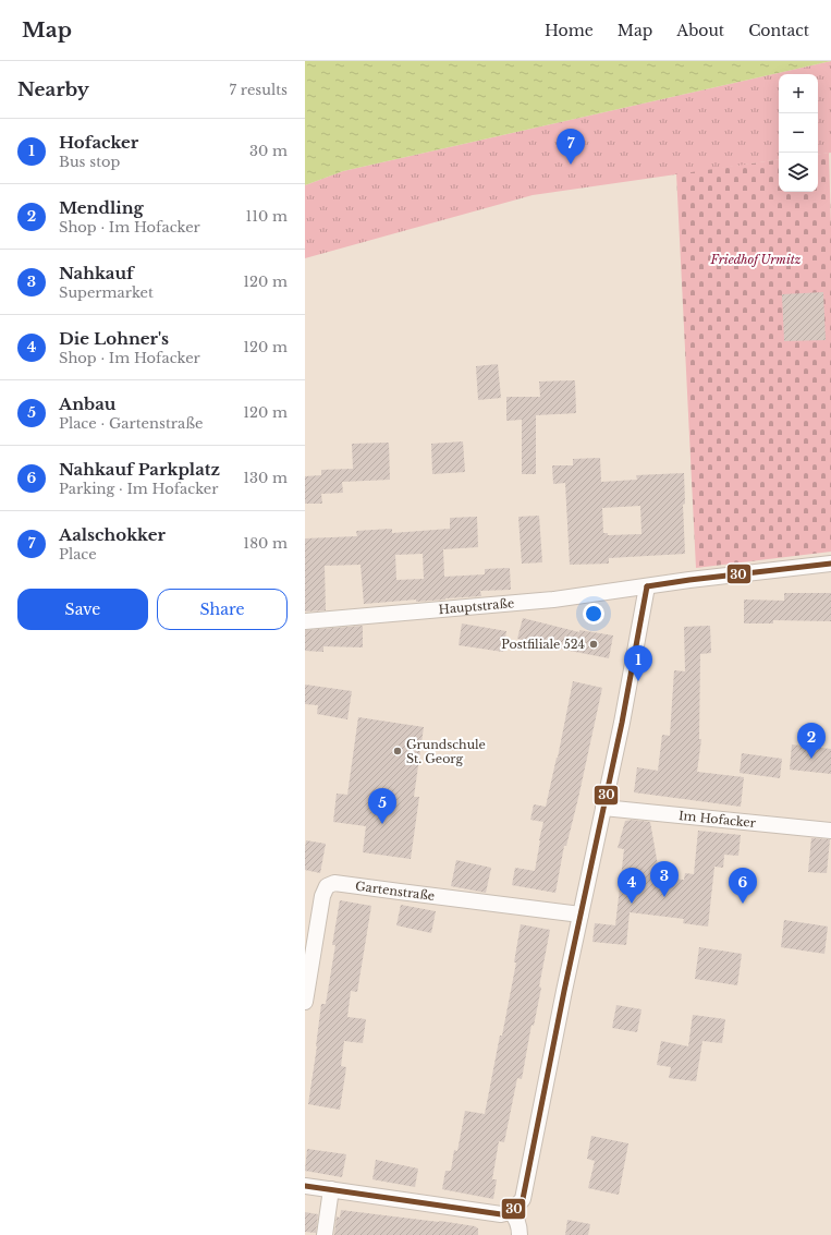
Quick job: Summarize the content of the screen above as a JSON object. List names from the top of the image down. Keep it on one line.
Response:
{"streets":{"street":["Hauptstraße","Im Hofacker","Gartenstraße"]},"parks":["Friedhof Urmitz"],"places":["Postfiliale 524","Grundschule St. Georg"],"lines":["transit line 30"],"page":{"header":"Map","nav":["Home","Map","About","Contact"],"heading":["Nearby","7 results"],"map_buttons":["+","−"],"list":[{"mark":"1","name":"Hofacker","note":"Bus stop","value":"30 m"},{"mark":"2","name":"Mendling","note":"Shop · Im Hofacker","value":"110 m"},{"mark":"3","name":"Nahkauf","note":"Supermarket","value":"120 m"},{"mark":"4","name":"Die Lohner's","note":"Shop · Im Hofacker","value":"120 m"},{"mark":"5","name":"Anbau","note":"Place · Gartenstraße","value":"120 m"},{"mark":"6","name":"Nahkauf Parkplatz","note":"Parking · Im Hofacker","value":"130 m"},{"mark":"7","name":"Aalschokker","note":"Place","value":"180 m"}],"pins":["7","1","2","5","3","4","6"],"buttons":["Save","Share"]}}
